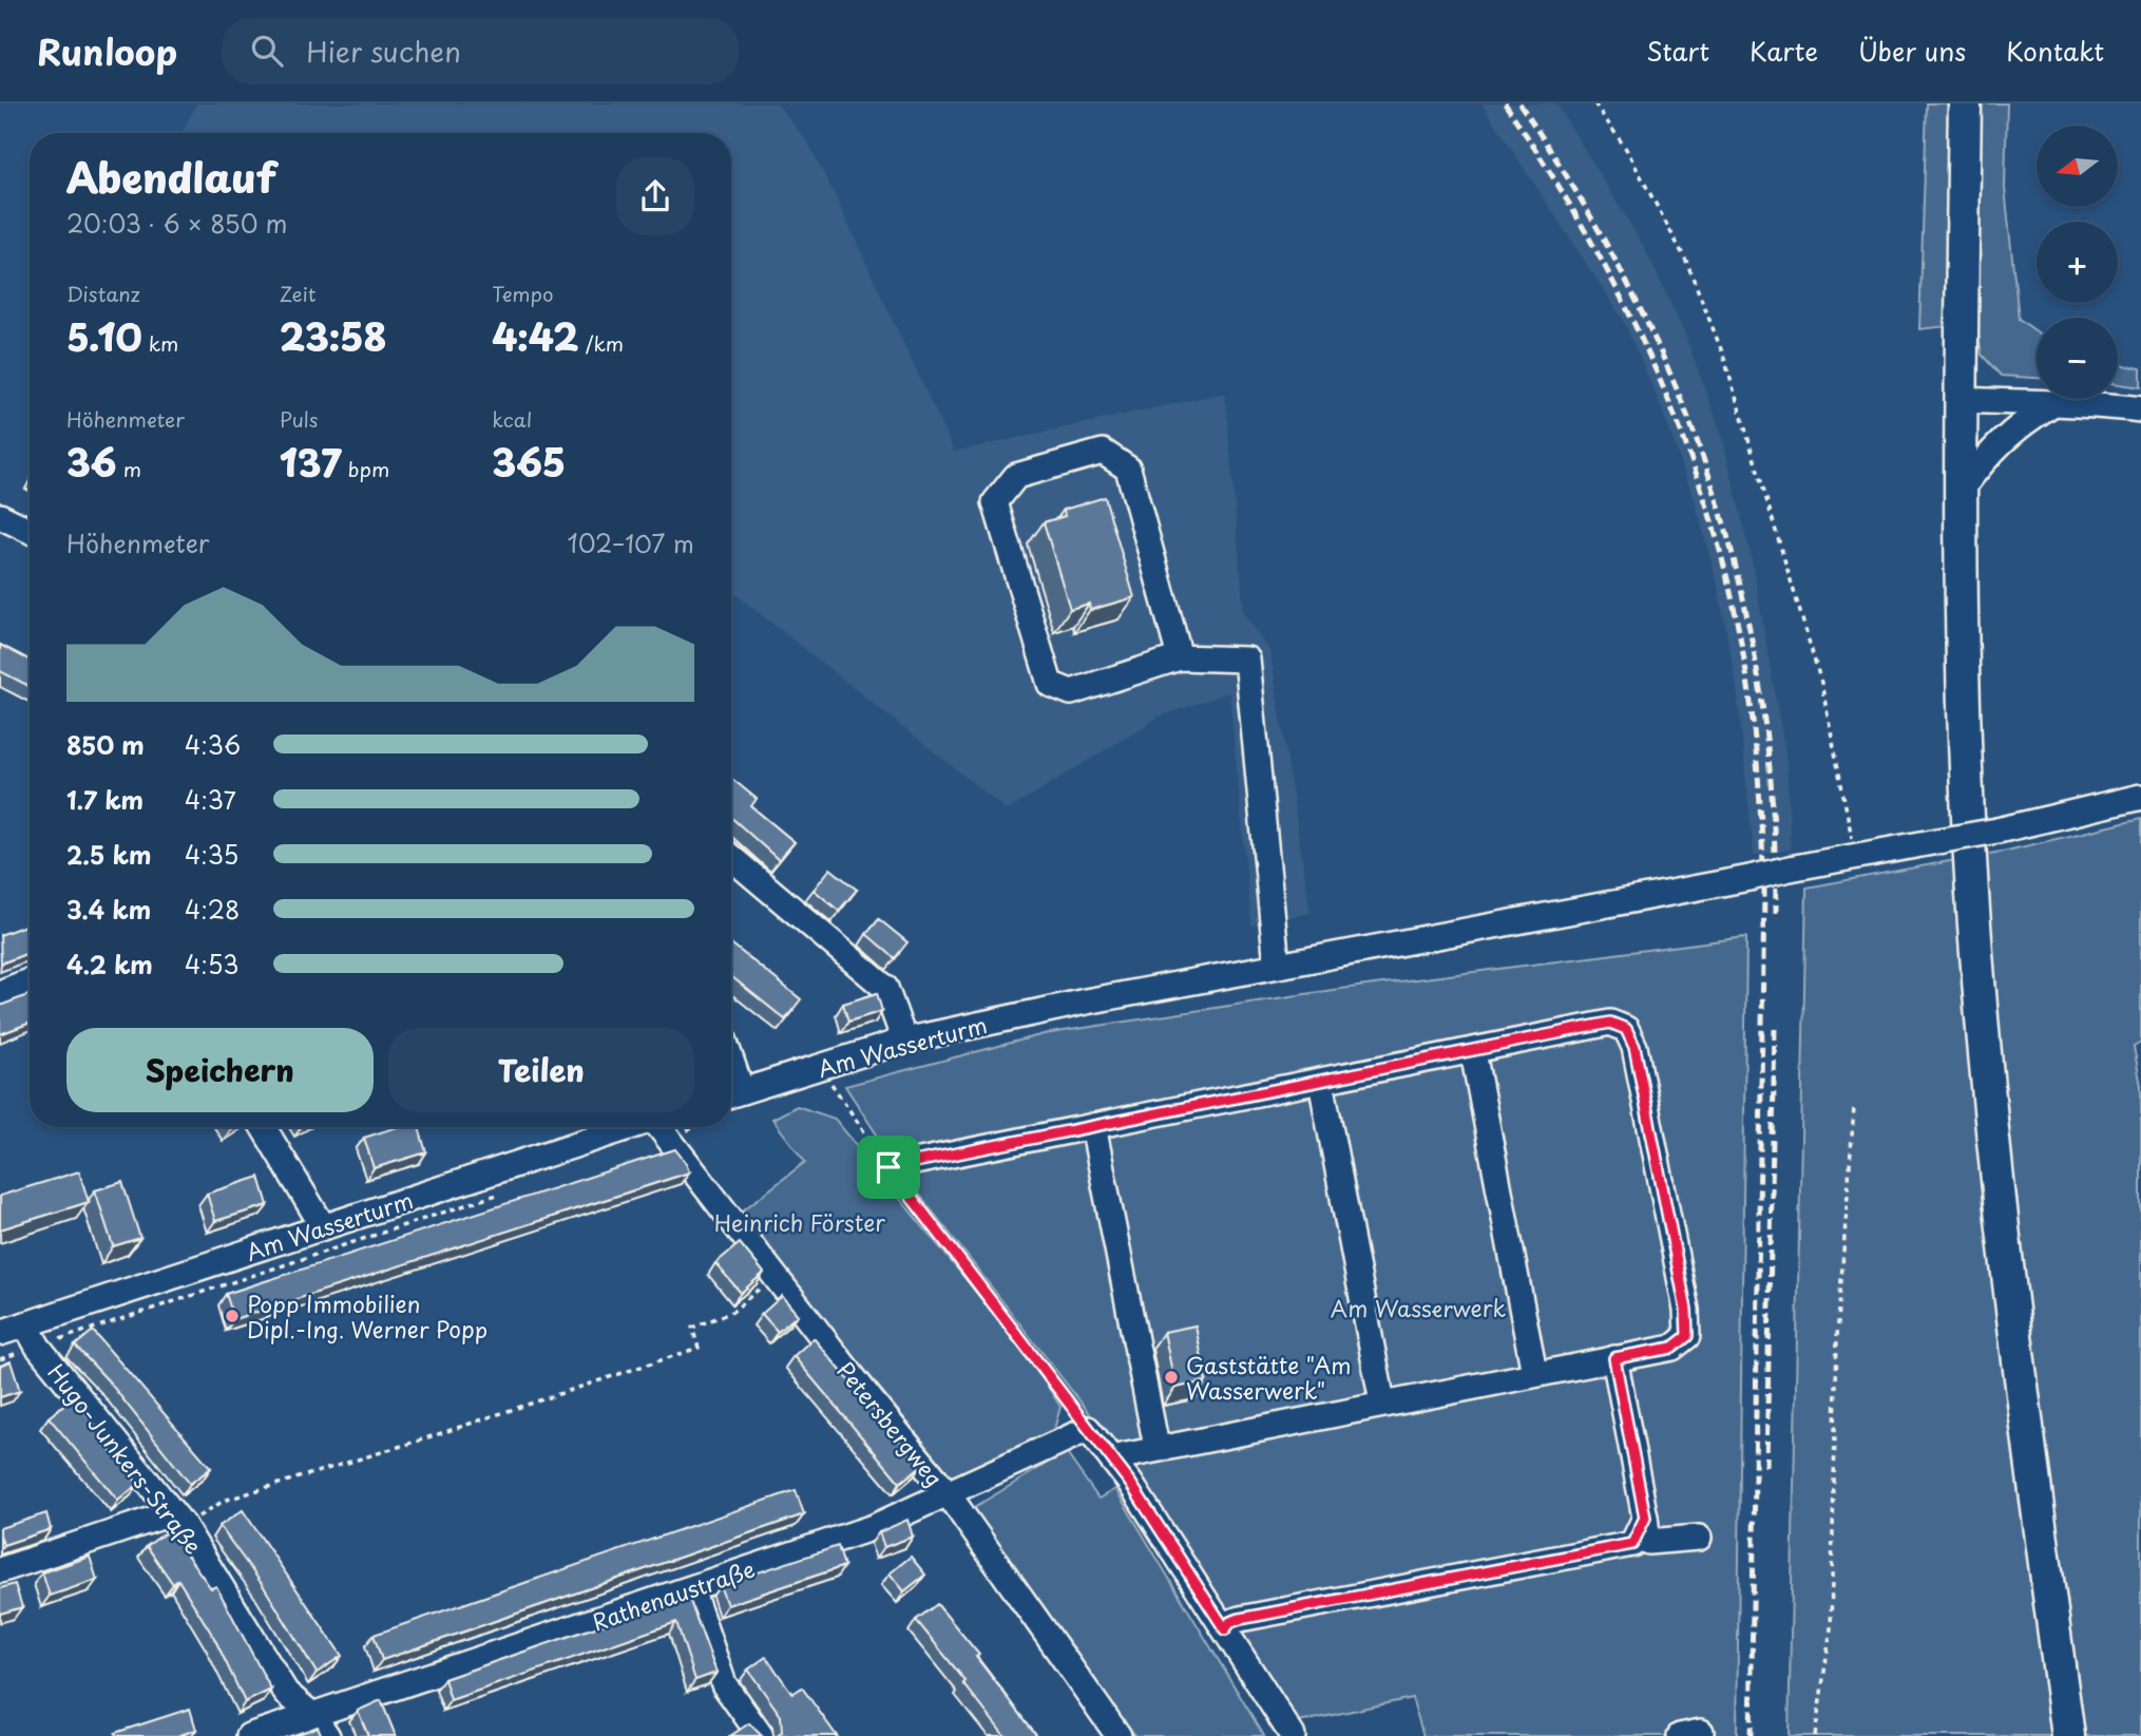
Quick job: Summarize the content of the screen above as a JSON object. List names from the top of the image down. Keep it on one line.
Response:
{"streets":{"street":["Am Wasserturm","Petersbergweg","Hugo-Junkers-Straße","Rathenaustraße"]},"crossings":[["Am Wasserturm","Hugo-Junkers-Straße"],["Petersbergweg","Rathenaustraße"],["Hugo-Junkers-Straße","Rathenaustraße"]],"parks":["Heinrich Förster","Am Wasserwerk"],"places":["Popp Immobilien Dipl.-Ing. Werner Popp","Gaststätte \"Am Wasserwerk\""],"north":"left","page":{"header":"Runloop","search":"Hier suchen","nav":["Start","Karte","Über uns","Kontakt"],"map_buttons":["+","−"],"heading":["Abendlauf","20:03 · 6 × 850 m"],"stats":[["Distanz","5.10 km"],["Zeit","23:58"],["Tempo","4:42 /km"],["Höhenmeter","36 m"],["Puls","137 bpm"],["kcal","365"]],"chart":["Höhenmeter","102–107 m"],"list":[{"name":"850 m","note":"4:36"},{"name":"1.7 km","note":"4:37"},{"name":"2.5 km","note":"4:35"},{"name":"3.4 km","note":"4:28"},{"name":"4.2 km","note":"4:53"}],"buttons":["Speichern","Teilen"]}}
